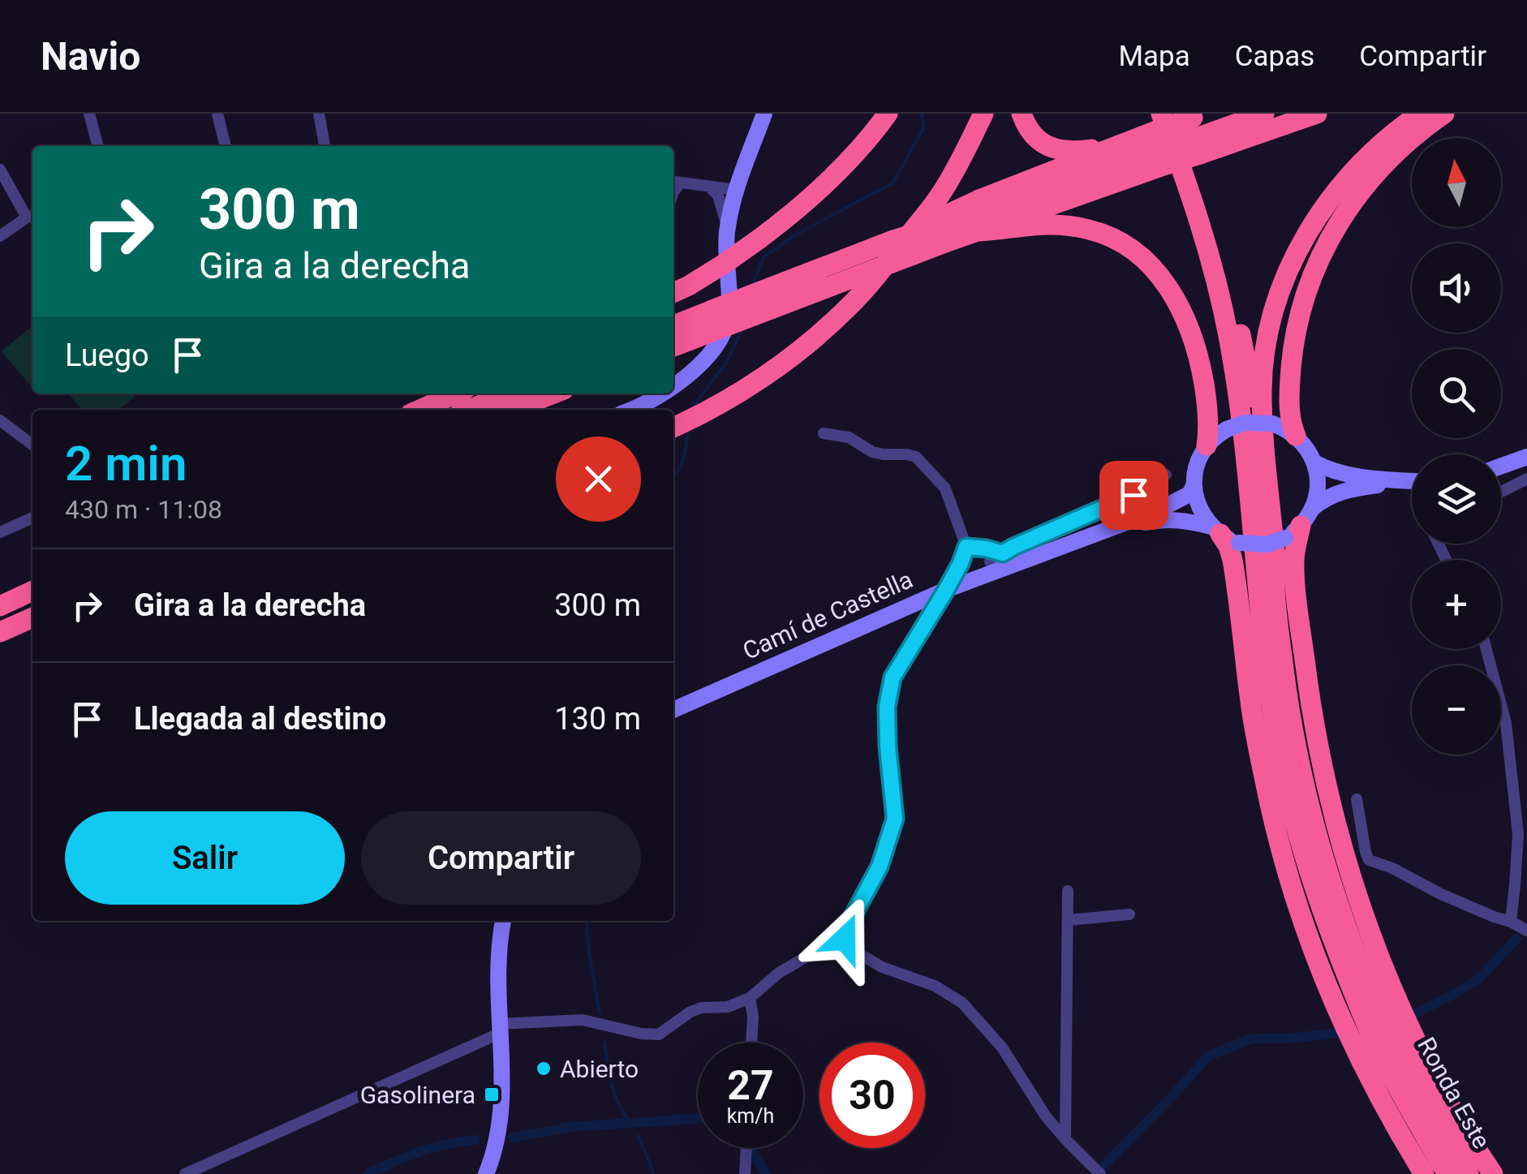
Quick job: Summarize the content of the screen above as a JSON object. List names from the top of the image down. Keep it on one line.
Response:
{"streets":{"highway":["Ronda Este"],"main road":["Camí de Castella"]},"places":{"other":["Abierto"],"transit":["Gasolinera"]},"north":"top","page":{"header":"Navio","nav":["Mapa","Capas","Compartir"],"map_buttons":["+","−"],"turn":["300 m","Gira a la derecha"],"then":"Luego","heading":["2 min","430 m · 11:08"],"list":[{"name":"Gira a la derecha","value":"300 m"},{"name":"Llegada al destino","value":"130 m"}],"buttons":["Salir","Compartir"],"speed":"27 km/h","limit":"30"}}
